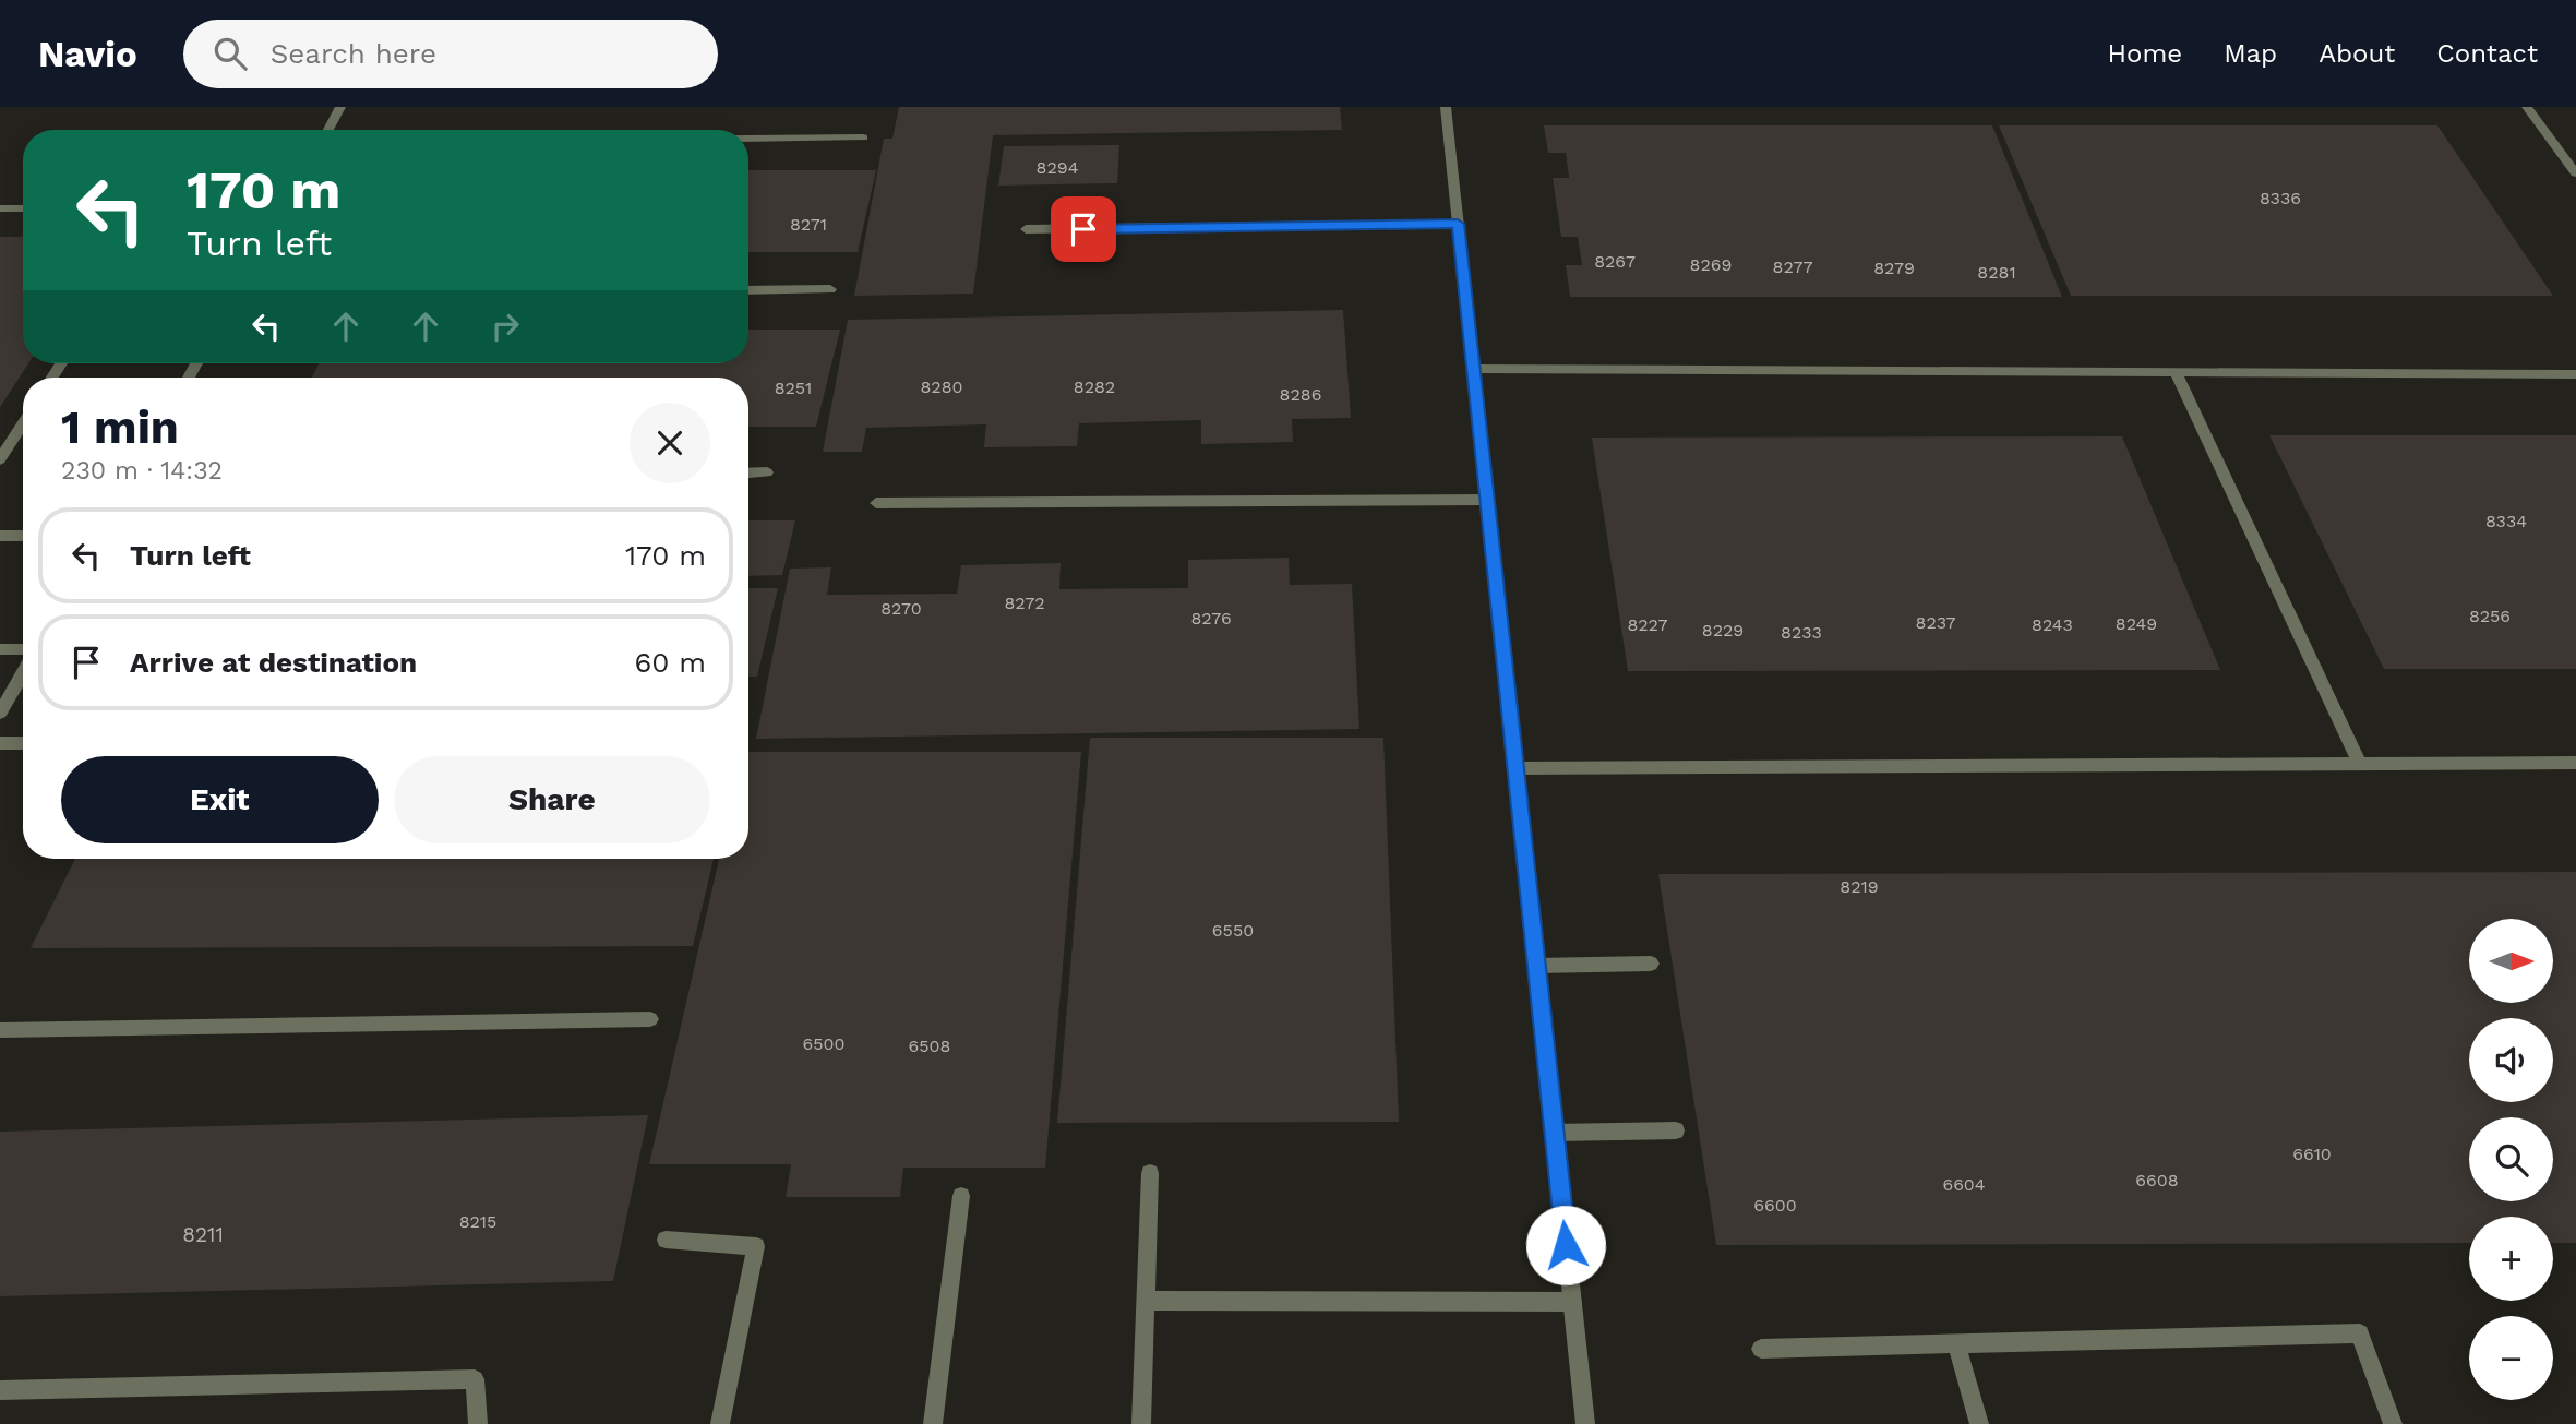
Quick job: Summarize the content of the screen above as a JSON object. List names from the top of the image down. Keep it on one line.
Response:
{"house_numbers":["8294","8336","8271","8267","8269","8277","8279","8281","8280","8282","8251","8286","8334","8272","8270","8256","8276","8237","8249","8227","8243","8229","8233","8219","6550","6500","6508","6610","6608","6604","6600","8215","8211"],"north":"right","page":{"header":"Navio","search":"Search here","nav":["Home","Map","About","Contact"],"turn":["170 m","Turn left"],"heading":["1 min","230 m · 14:32"],"list":[{"name":"Turn left","value":"170 m"},{"name":"Arrive at destination","value":"60 m"}],"buttons":["Exit","Share"],"map_buttons":["+","−"]}}
